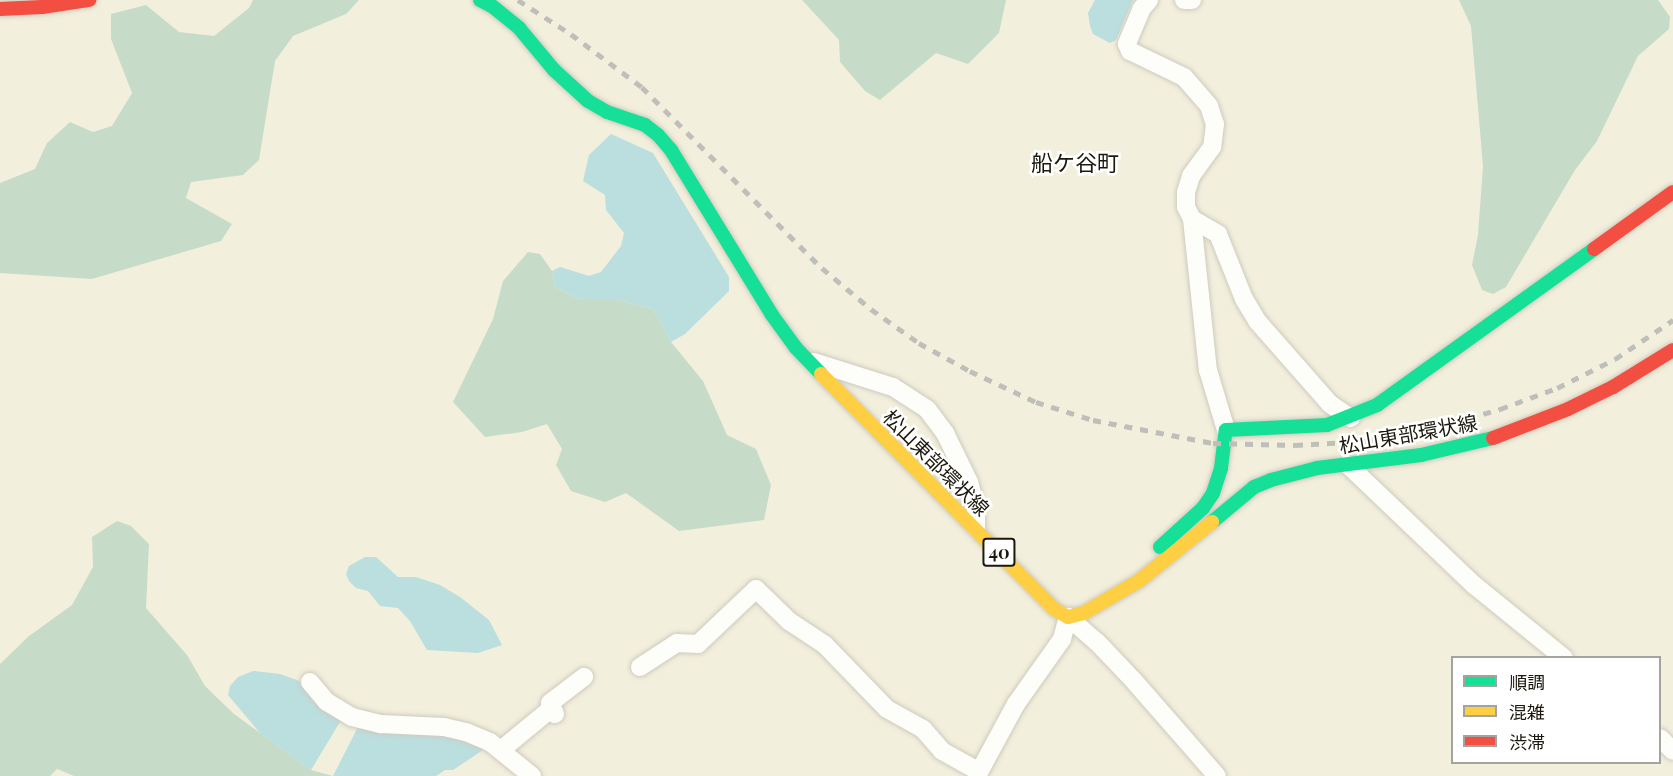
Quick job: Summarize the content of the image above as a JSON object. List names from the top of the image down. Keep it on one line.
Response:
{"streets":{"main road":["松山東部環状線","40"]},"districts":["船ケ谷町"],"legend":["順調","混雑","渋滞"]}
